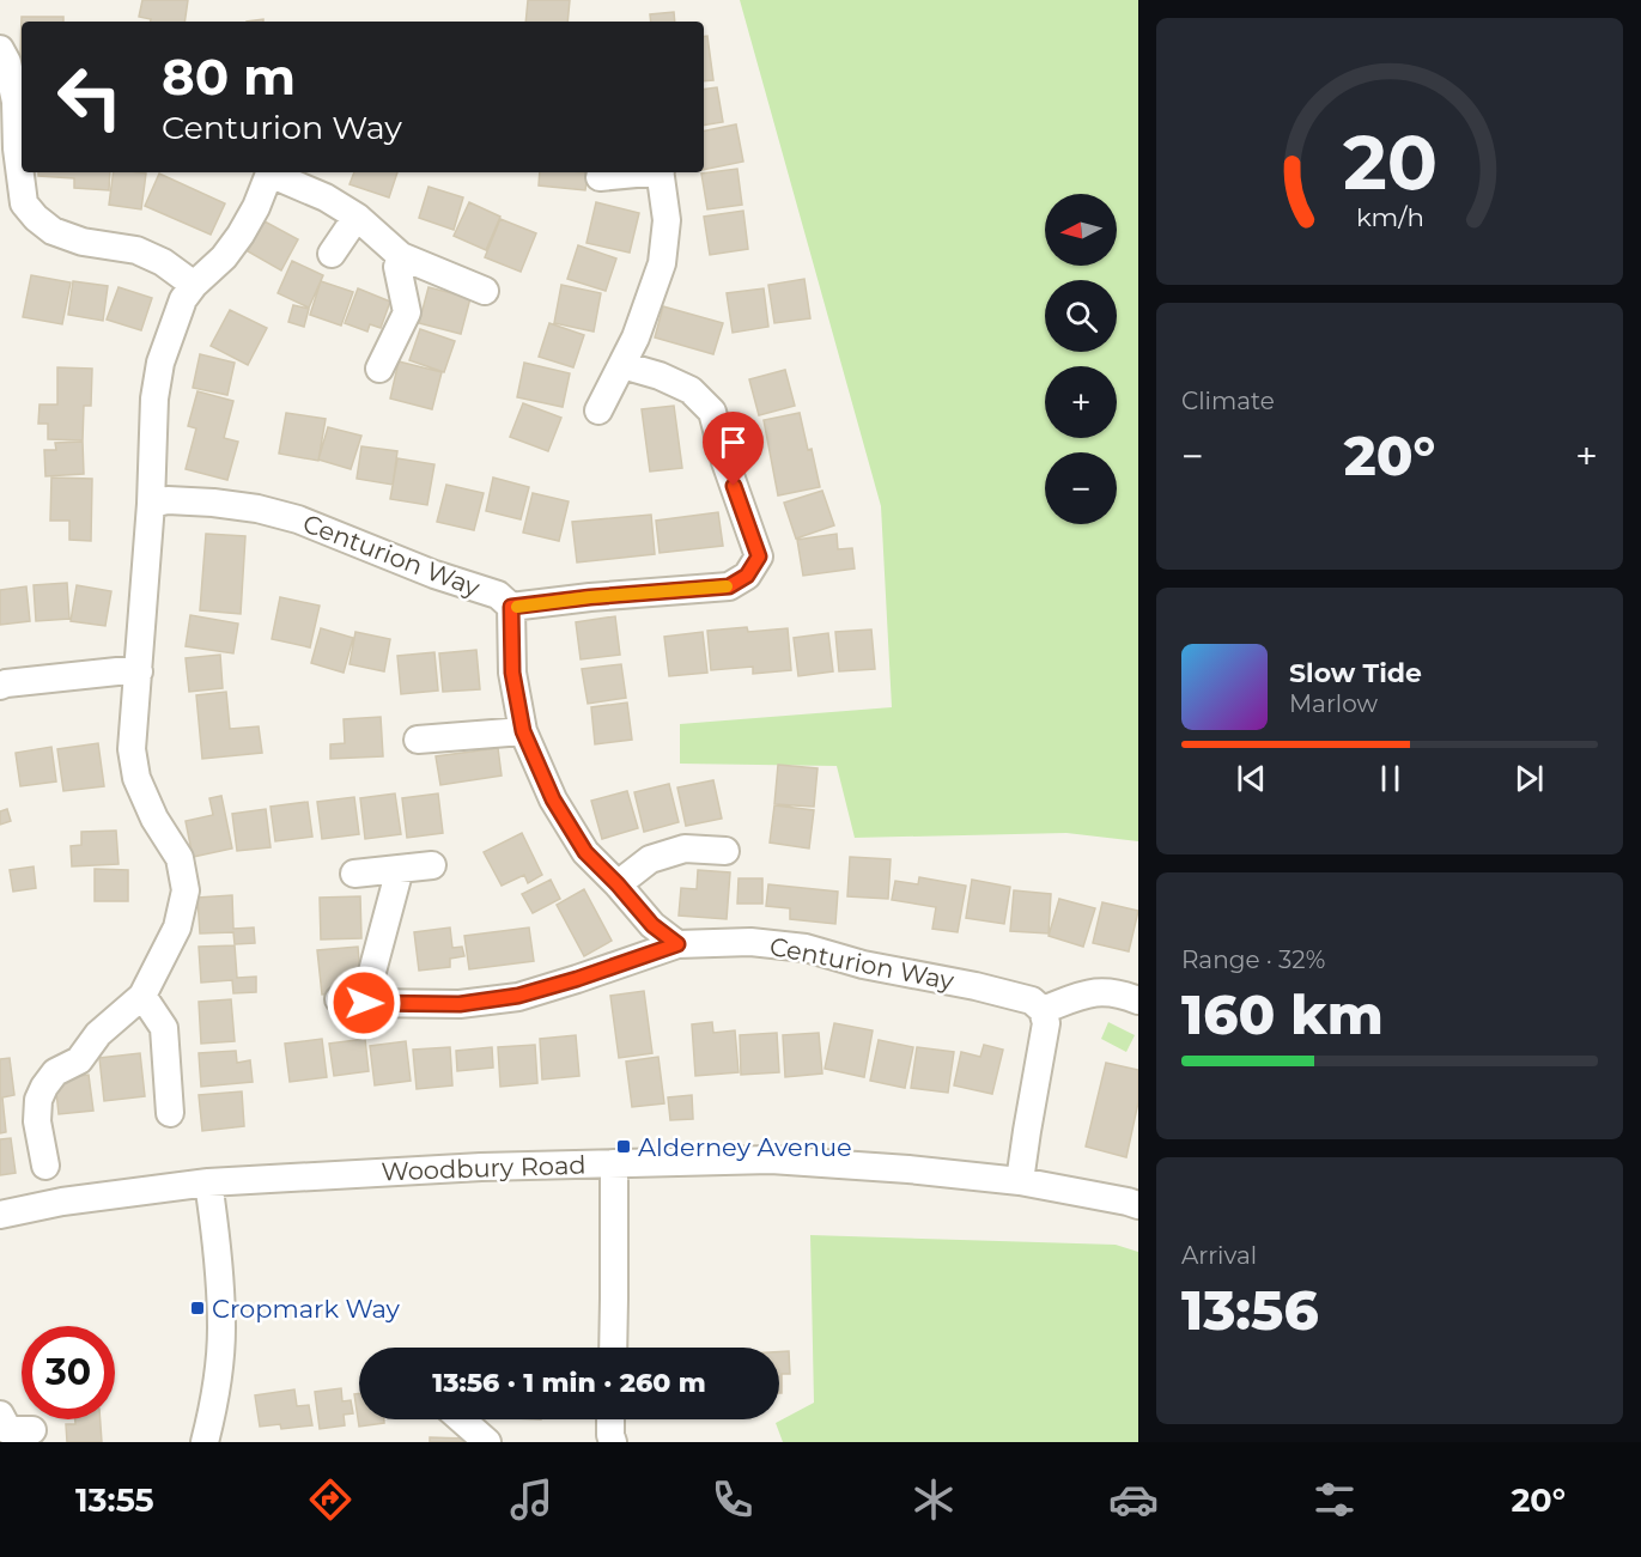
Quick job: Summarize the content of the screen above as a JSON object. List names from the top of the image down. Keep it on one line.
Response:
{"streets":{"street":["Centurion Way","Woodbury Road"]},"places":{"transit":["Alderney Avenue","Cropmark Way"]},"north":"left","page":{"turn":["80 m","Centurion Way"],"map_buttons":["+","−"],"tile":["Climate",["Range · 32%","160 km"],["Arrival","13:56"]],"heat":["−","20°","+"],"song":["Slow Tide","Marlow"],"limit":"30","trip":"13:56 · 1 min · 260 m","tabs":["13:55","20°"],"gauge":["20","km/h"]}}
